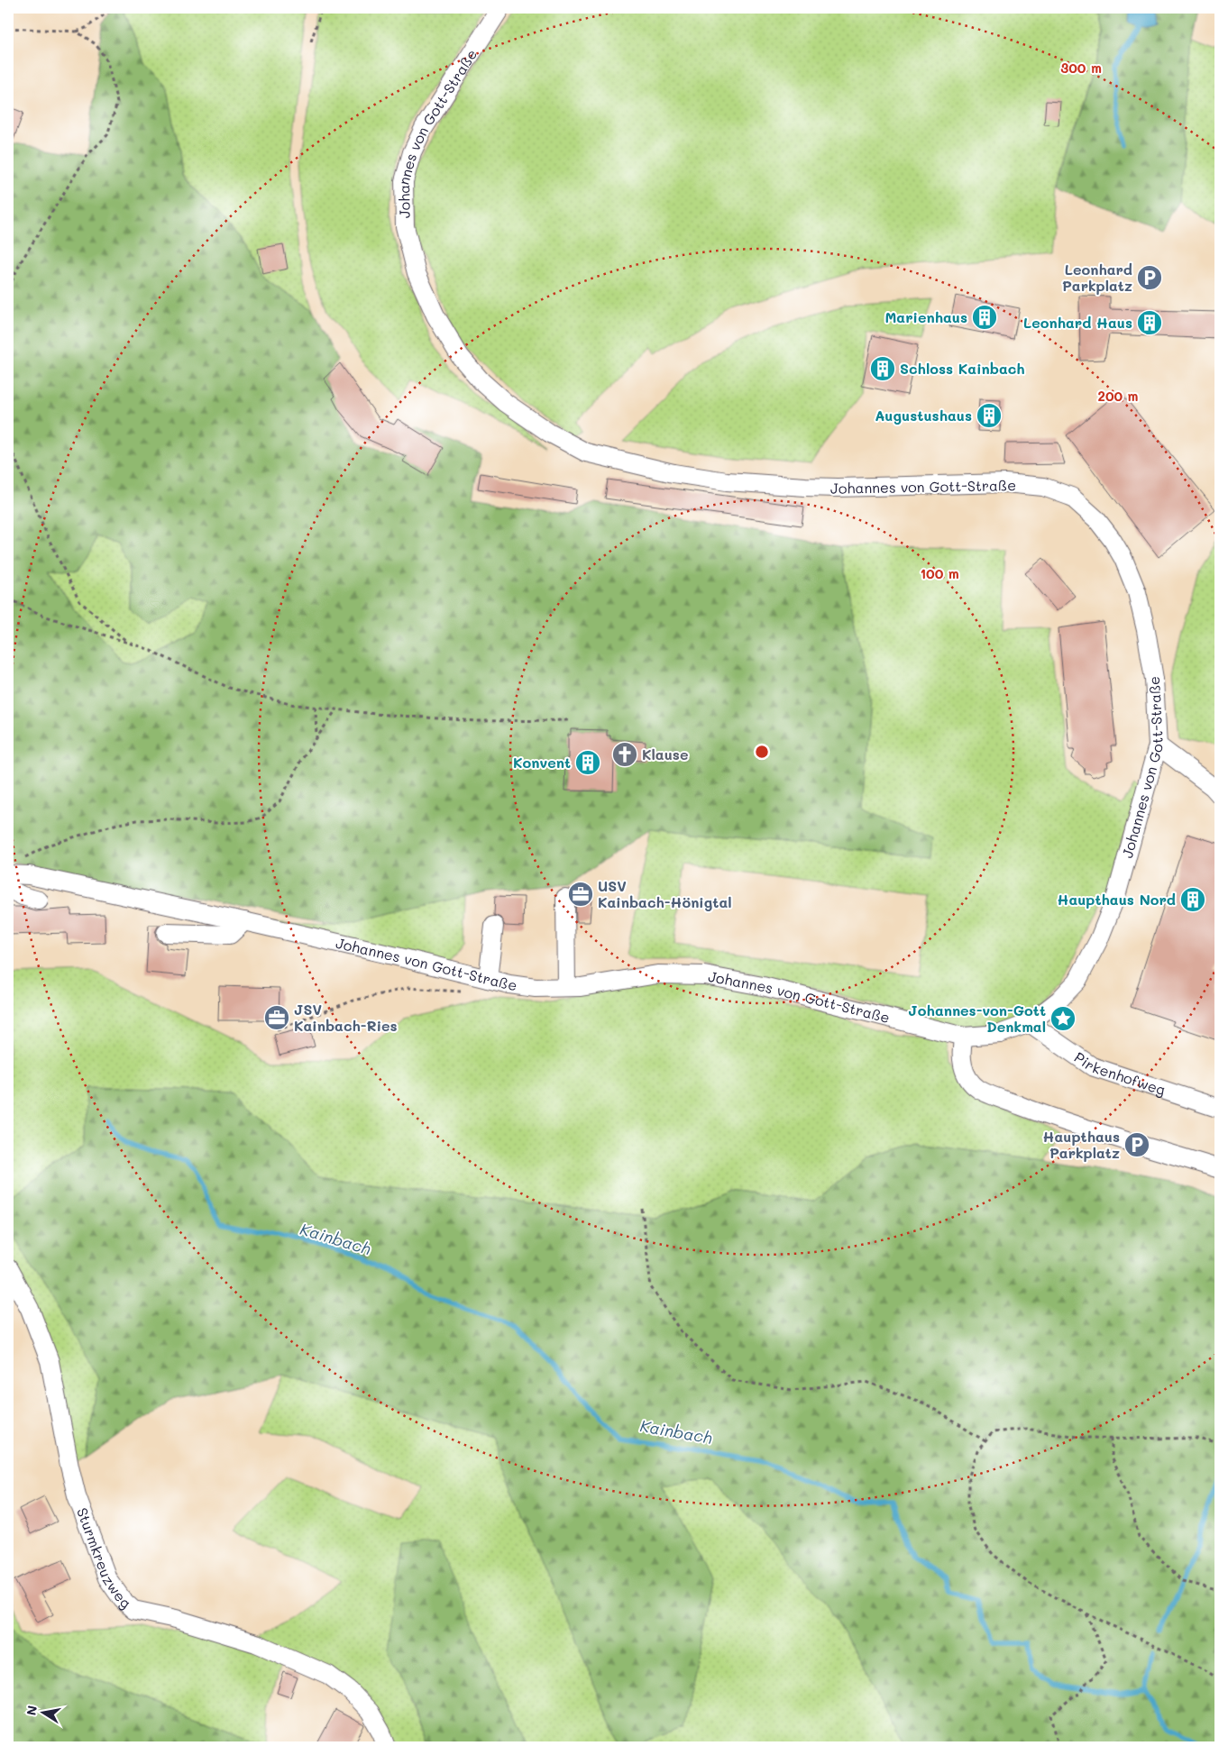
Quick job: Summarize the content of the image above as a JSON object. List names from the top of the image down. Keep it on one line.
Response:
{"streets":{"street":["Johannes von Gott-Straße","Pirkenhofweg","Sturmkreuzweg"]},"crossings":[["Johannes von Gott-Straße","Pirkenhofweg"]],"water":["Kainbach"],"places":{"parking":["Leonhard Parkplatz","Haupthaus Parkplatz"],"building":["Marienhaus","Leonhard Haus","Schloss Kainbach","Augustushaus","Konvent","Haupthaus Nord"],"church":["Klause"],"office":["USV Kainbach-Hönigtal","JSV Kainbach-Ries"],"place":["Johannes-von-Gott Denkmal"]},"north":"left","rings":["300 m","200 m","100 m"]}
